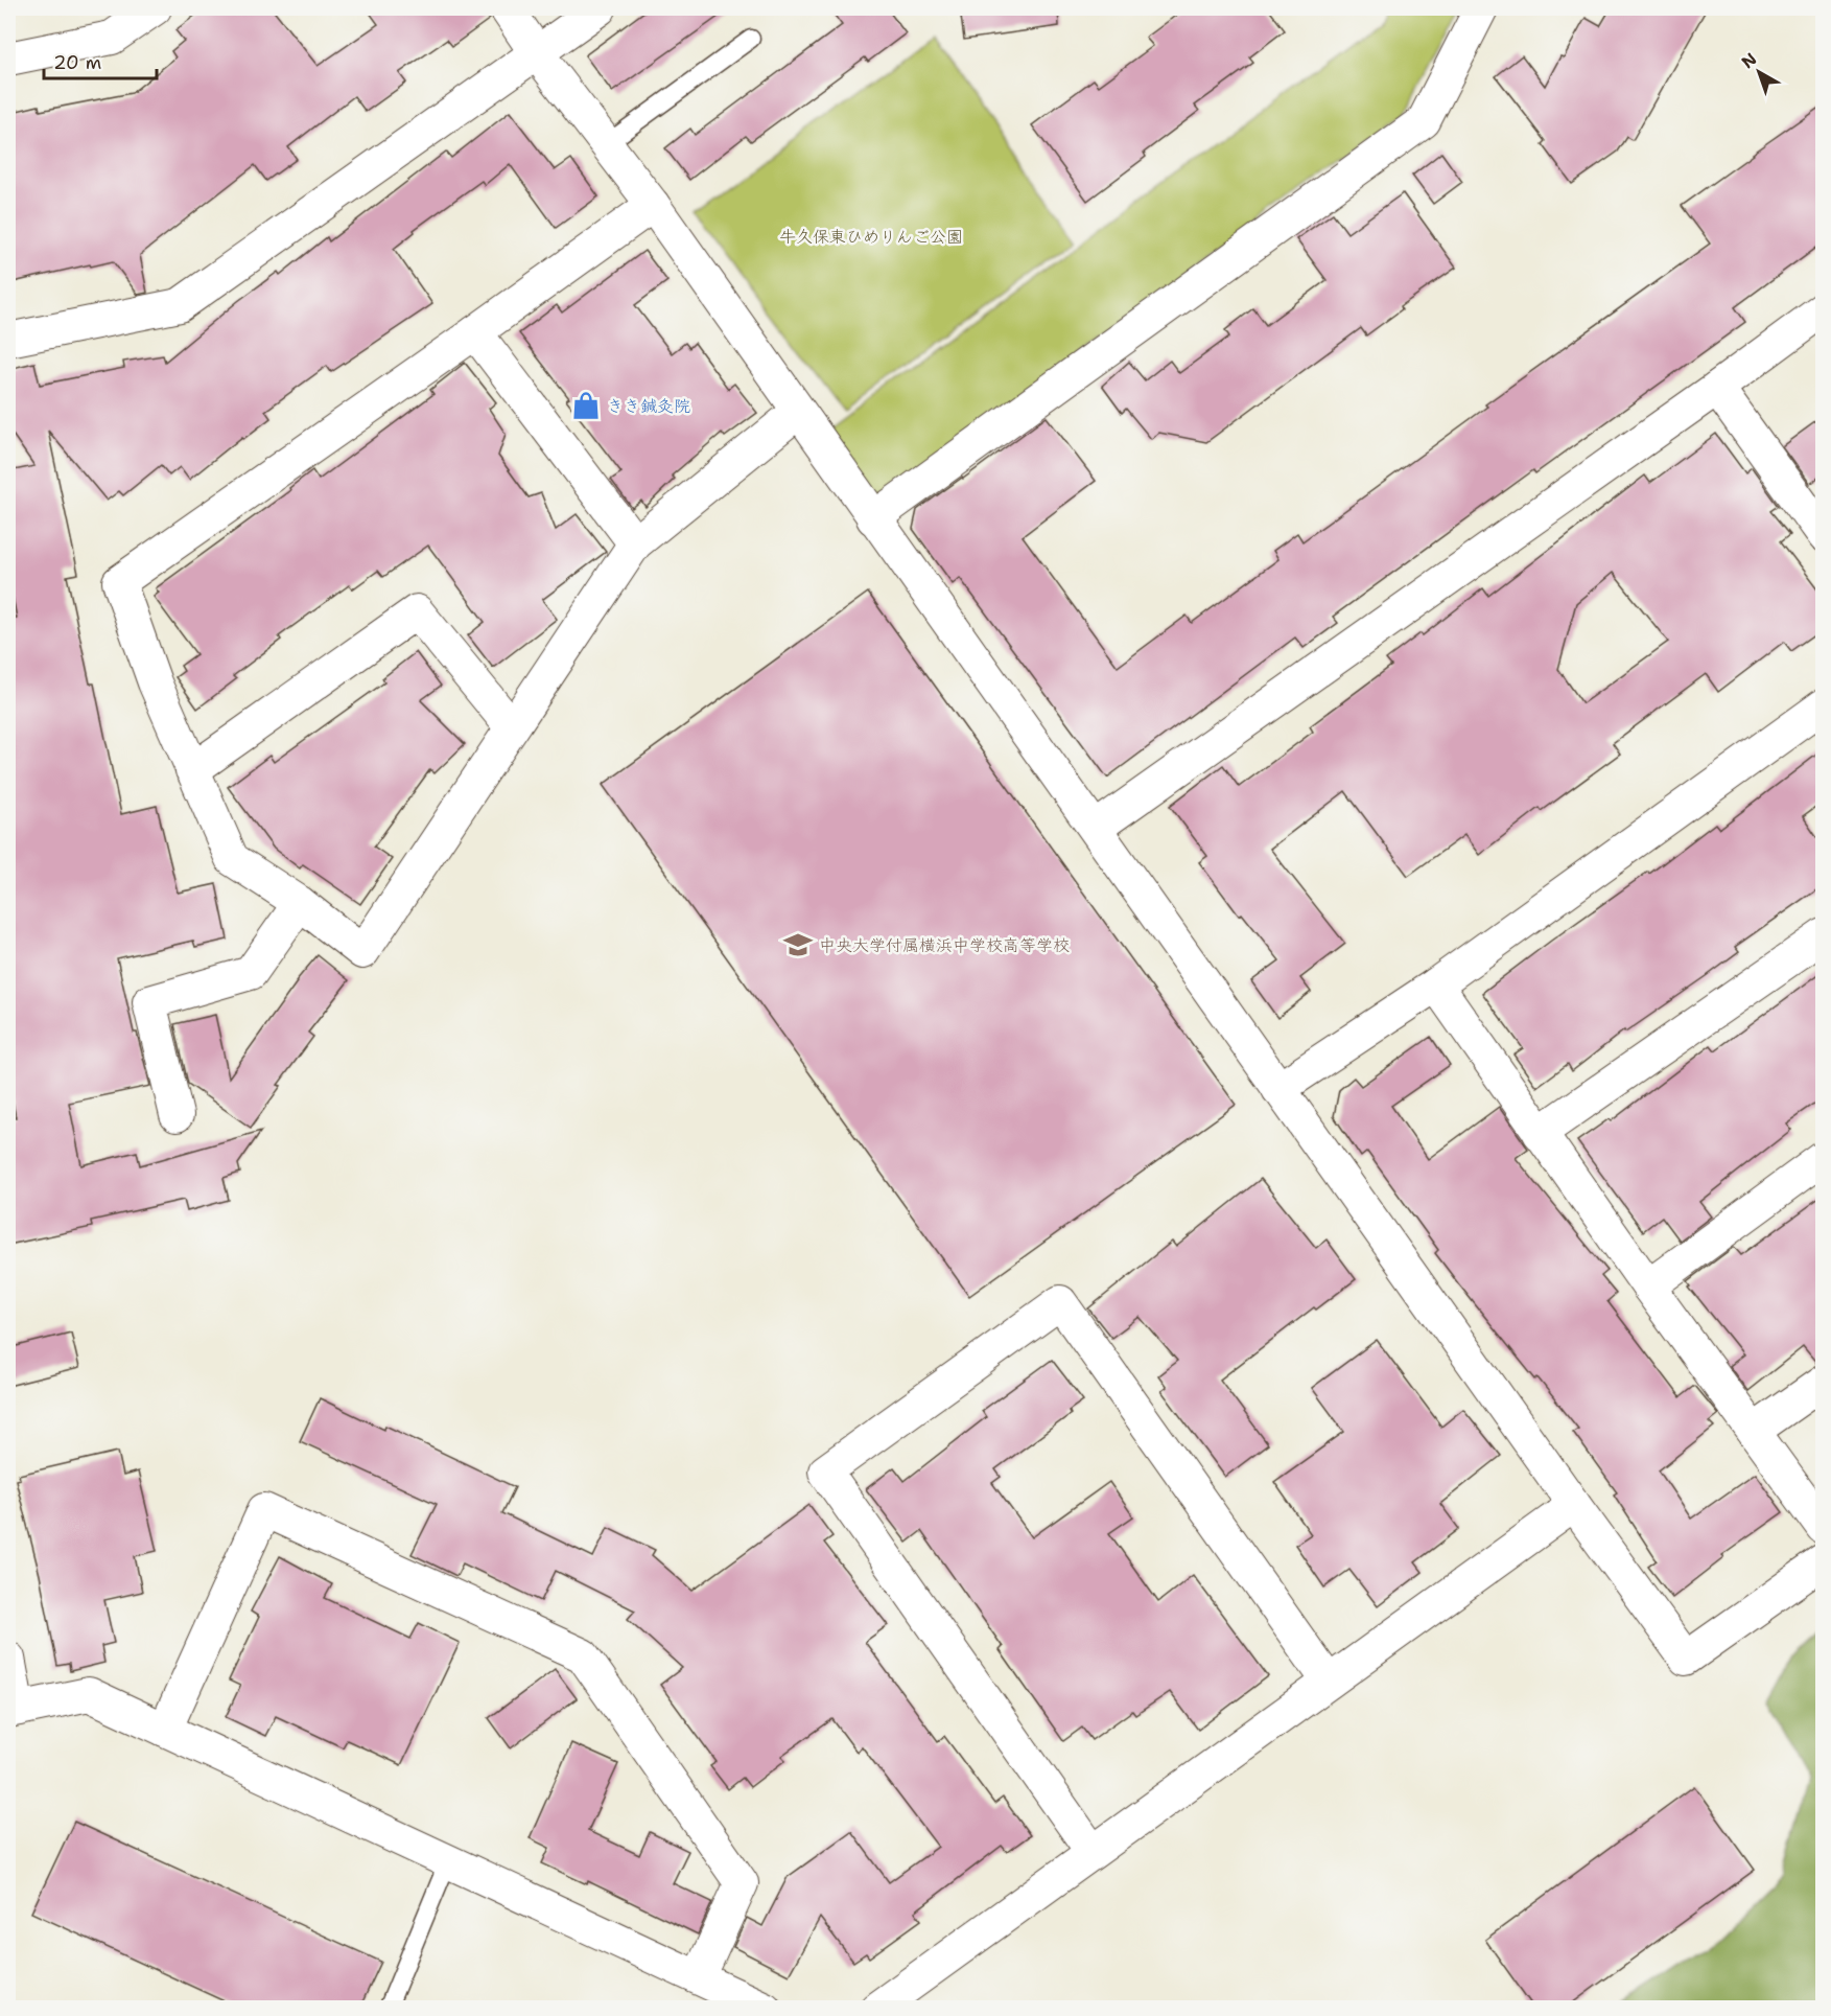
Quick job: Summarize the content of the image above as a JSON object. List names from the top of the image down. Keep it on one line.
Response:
{"parks":["牛久保東ひめりんご公園"],"places":{"shop":["きき鍼灸院"],"school or university":["中央大学付属横浜中学校高等学校"]},"scale_bar":"20 m","north":"top left"}
